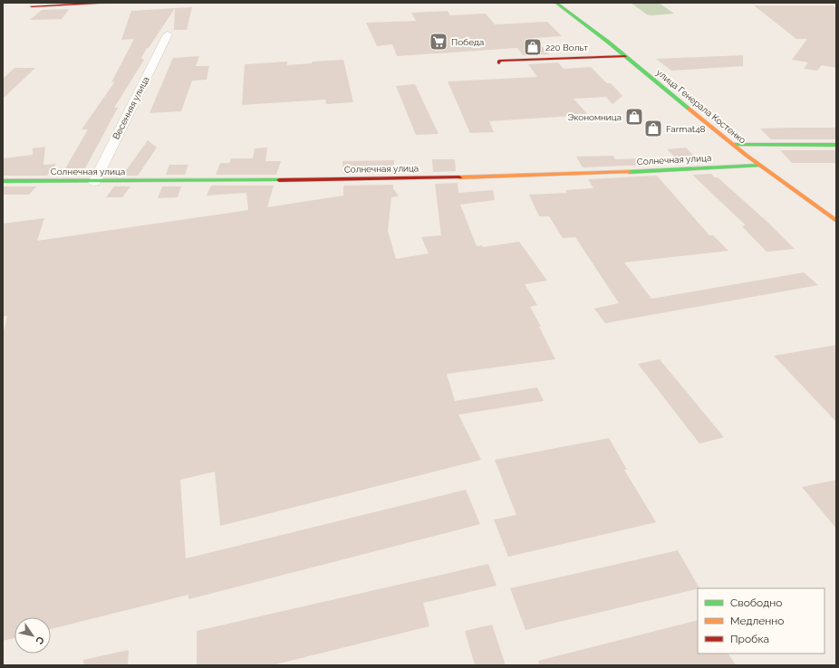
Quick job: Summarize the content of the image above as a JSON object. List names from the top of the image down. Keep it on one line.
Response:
{"streets":{"street":["улица Генерала Костенко","Весенняя улица","Солнечная улица"]},"crossings":[["улица Генерала Костенко","Солнечная улица"],["Весенняя улица","Солнечная улица"]],"places":{"supermarket":["Победа"],"shop":["220 Вольт","Экономница","Farmat48"]},"legend":["Свободно","Медленно","Пробка"],"north":"bottom right"}
